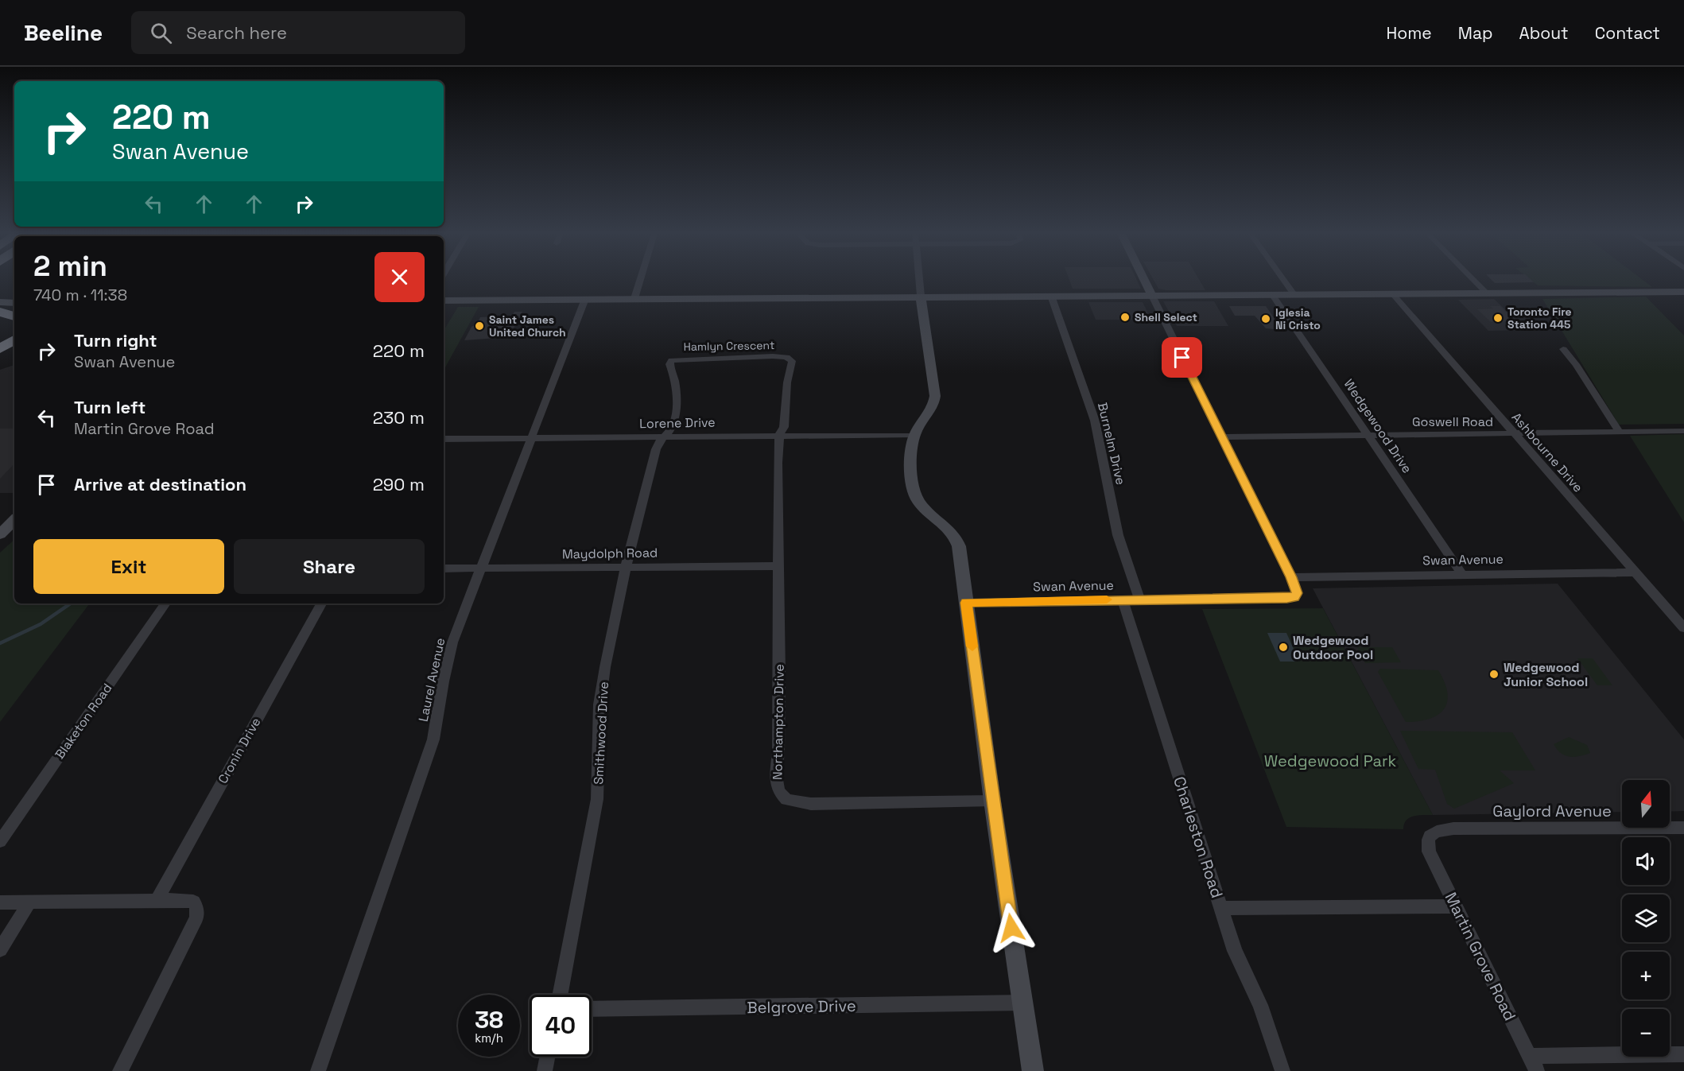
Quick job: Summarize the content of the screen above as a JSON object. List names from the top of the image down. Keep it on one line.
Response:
{"streets":{"street":["Hamlyn Crescent","Goswell Road","Lorene Drive","Wedgewood Drive","Burnelm Drive","Ashbourne Drive","Maydolph Road","Swan Avenue","Laurel Avenue","Blaketon Road","Northampton Drive","Smithwood Drive","Cronin Drive","Gaylord Avenue","Charleston Road","Martin Grove Road","Belgrove Drive"]},"crossings":[["Hamlyn Crescent","Lorene Drive"],["Hamlyn Crescent","Northampton Drive"],["Hamlyn Crescent","Smithwood Drive"],["Goswell Road","Wedgewood Drive"],["Goswell Road","Ashbourne Drive"],["Lorene Drive","Laurel Avenue"],["Lorene Drive","Northampton Drive"],["Lorene Drive","Smithwood Drive"],["Wedgewood Drive","Swan Avenue"],["Burnelm Drive","Swan Avenue"],["Ashbourne Drive","Swan Avenue"],["Maydolph Road","Laurel Avenue"],["Maydolph Road","Northampton Drive"],["Maydolph Road","Smithwood Drive"],["Swan Avenue","Charleston Road"],["Gaylord Avenue","Martin Grove Road"]],"parks":["Wedgewood Park"],"places":["Shell Select","Toronto Fire Station 445","Iglesia Ni Cristo","Saint James United Church","Wedgewood Outdoor Pool","Wedgewood Junior School"],"north":"top","page":{"header":"Beeline","search":"Search here","nav":["Home","Map","About","Contact"],"turn":["220 m","Swan Avenue"],"heading":["2 min","740 m · 11:38"],"list":[{"name":"Turn right","note":"Swan Avenue","value":"220 m"},{"name":"Turn left","note":"Martin Grove Road","value":"230 m"},{"name":"Arrive at destination","value":"290 m"}],"buttons":["Exit","Share"],"map_buttons":["+","−"],"speed":"38 km/h","limit":"40"}}
